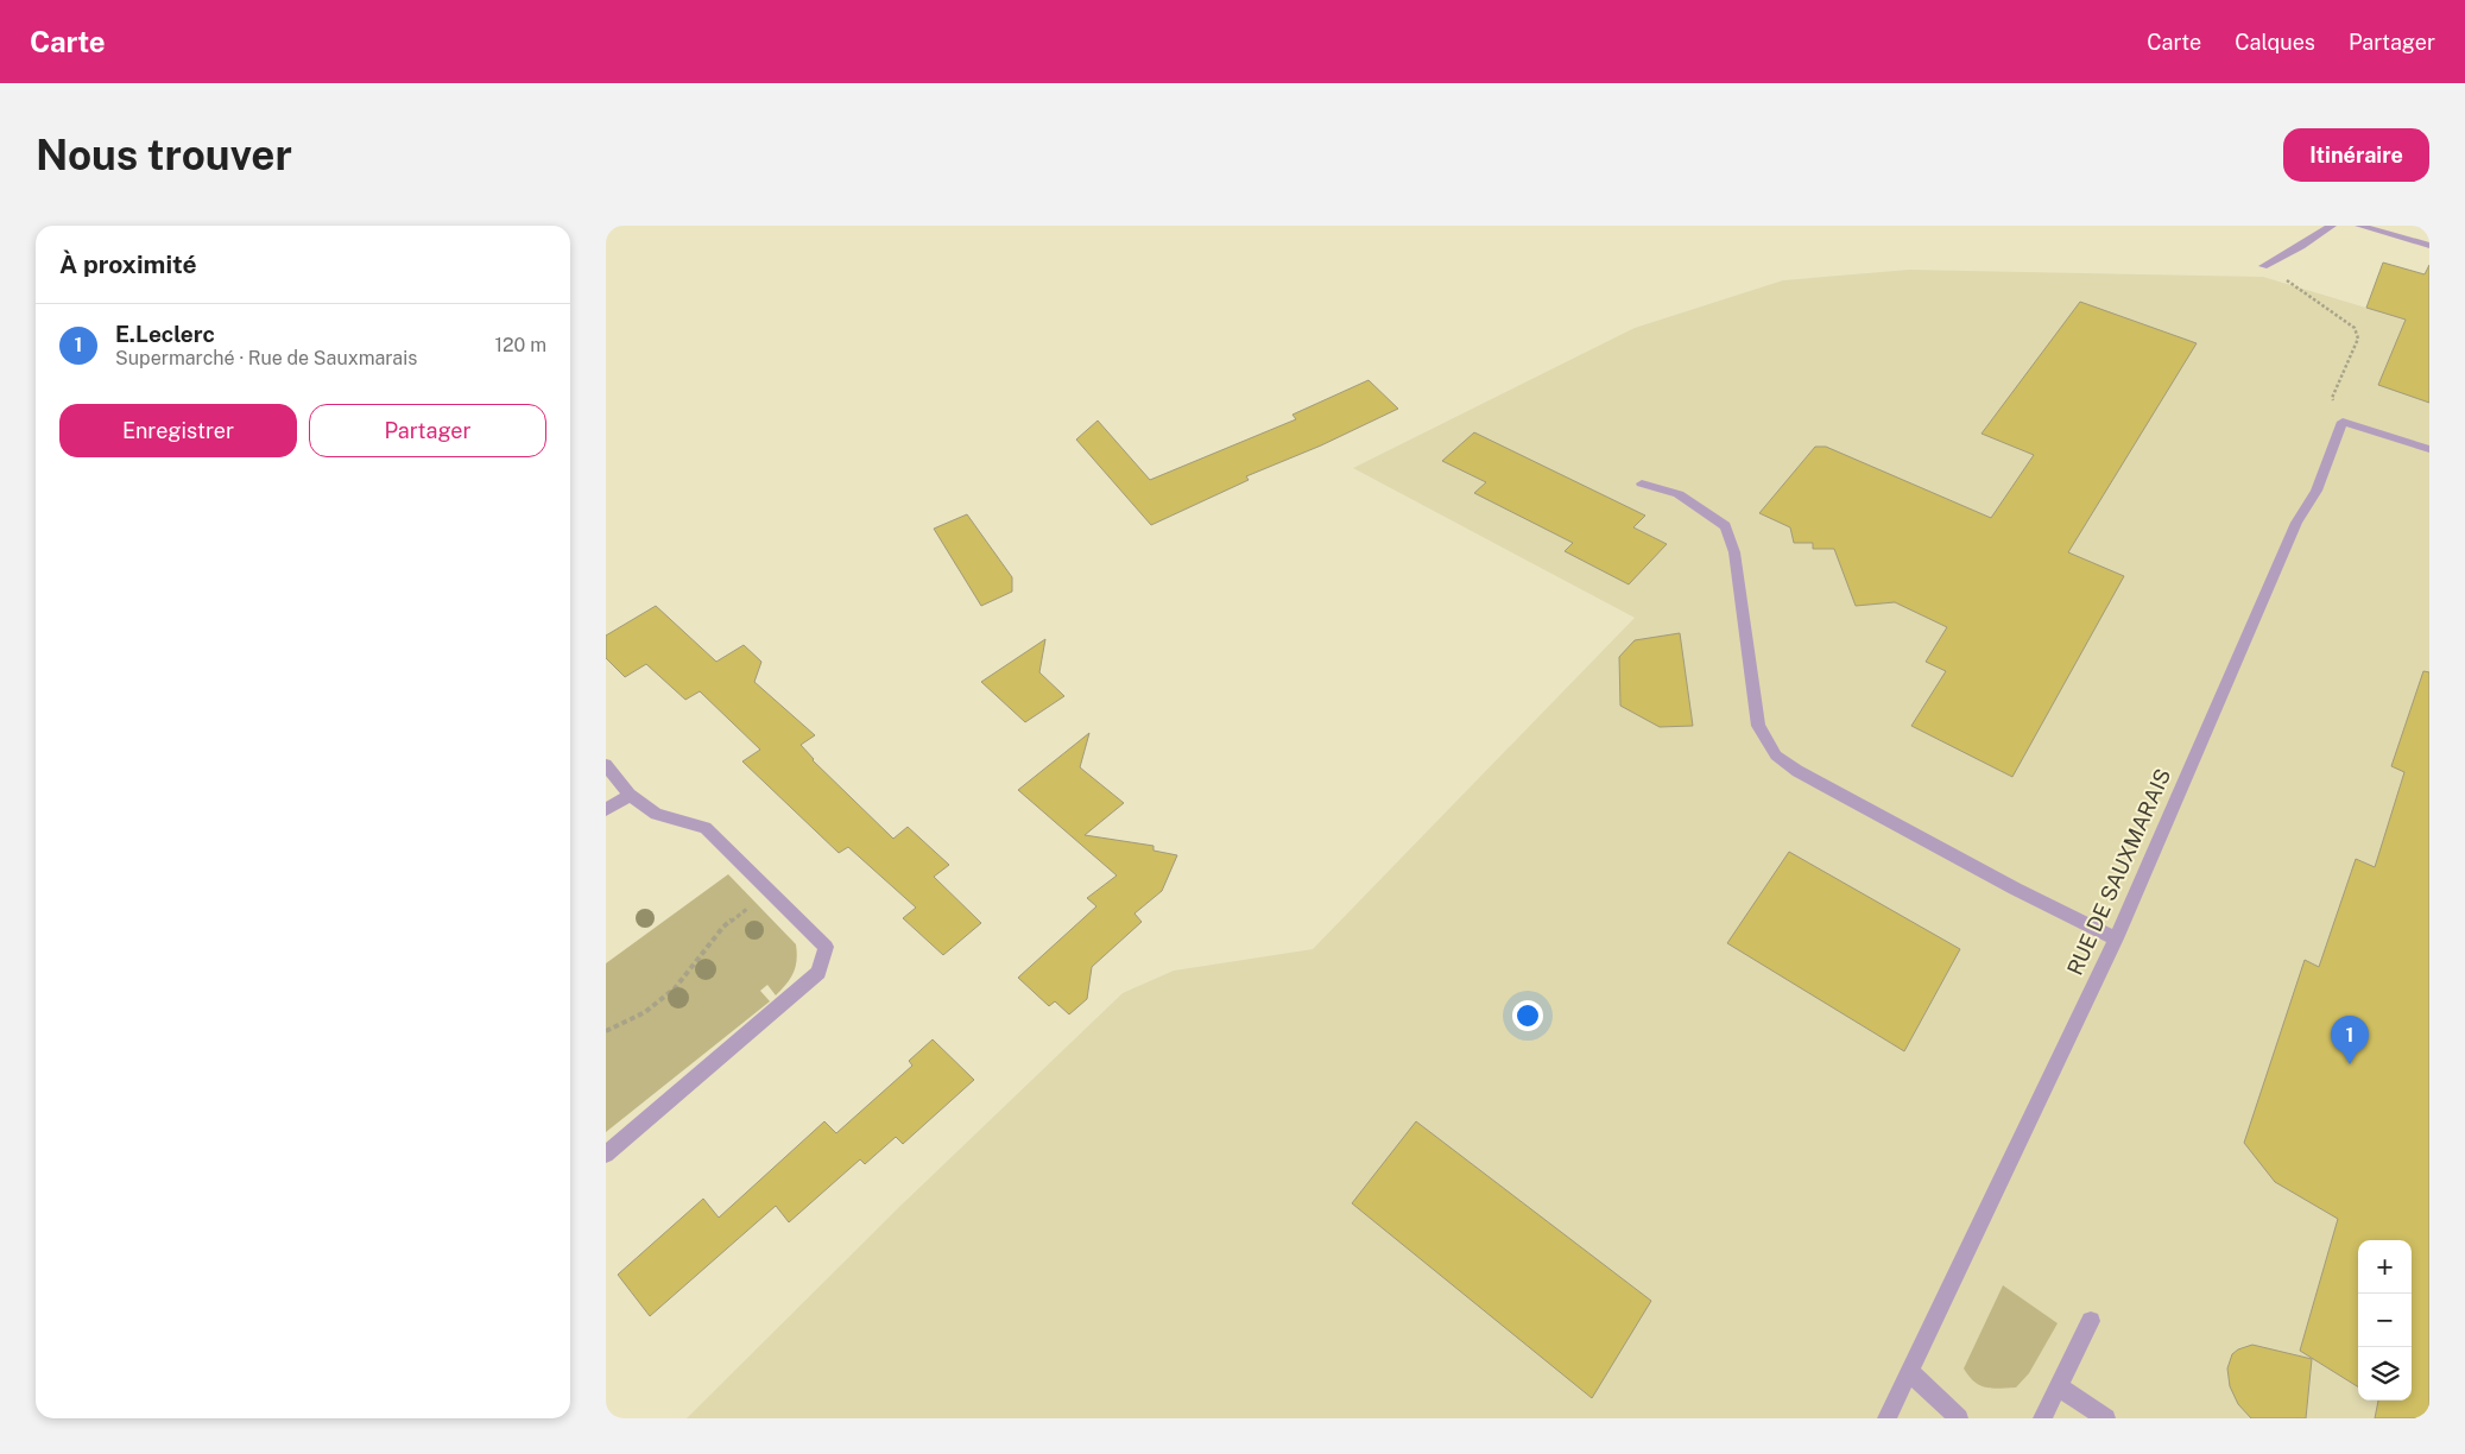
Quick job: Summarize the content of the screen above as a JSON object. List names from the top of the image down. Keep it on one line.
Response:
{"streets":{"street":["RUE DE SAUXMARAIS"]},"page":{"header":"Carte","nav":["Carte","Calques","Partager"],"buttons":["Itinéraire",["Enregistrer","Partager"]],"title":"Nous trouver","heading":"À proximité","list":[{"mark":"1","name":"E.Leclerc","note":"Supermarché · Rue de Sauxmarais","value":"120 m"}],"pins":"1","map_buttons":["+","−"]}}
